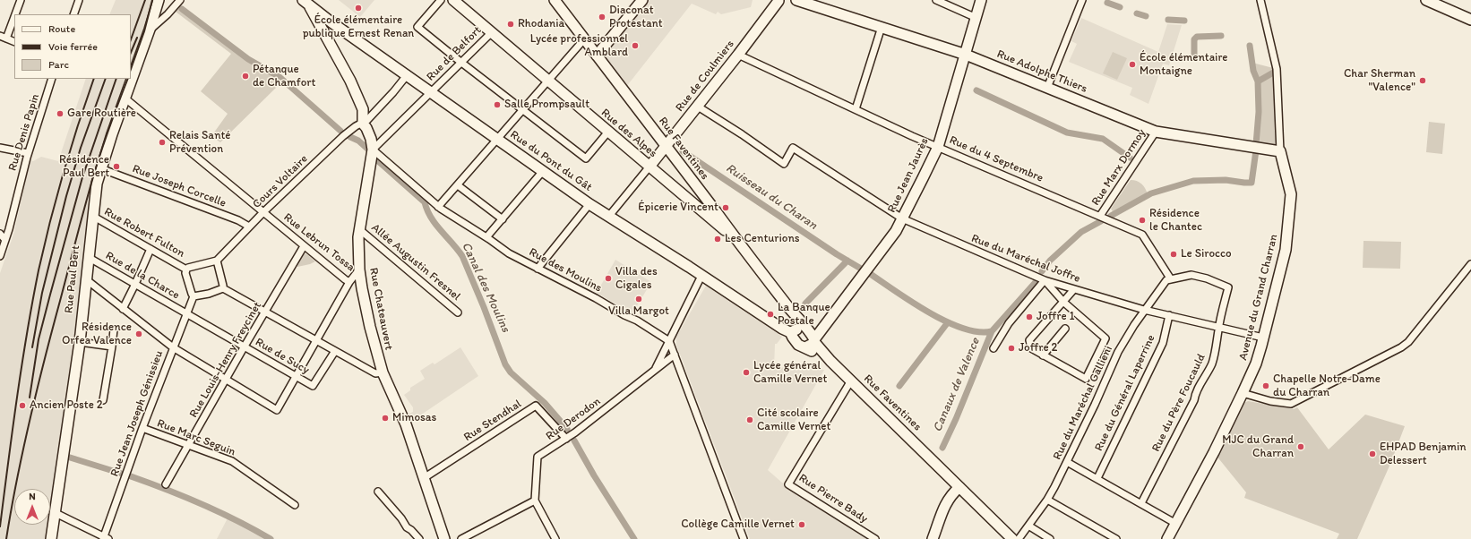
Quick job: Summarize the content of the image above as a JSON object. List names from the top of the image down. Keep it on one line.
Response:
{"streets":{"street":["Rue de Belfort","Rue Adolphe Thiers","Rue de Coulmiers","Rue Denis Papin","Rue des Alpes","Rue Faventines","Rue du 4 Septembre","Rue du Pont du Gât","Rue Marx Dormoy","Rue Jean Jaurès","Cours Voltaire","Rue Joseph Corcelle","Rue Robert Fulton","Rue Lebrun Tossa","Rue du Maréchal Joffre","Allée Augustin Fresnel","Rue des Moulins","Rue de la Charce","Rue Paul Bert","Avenue du Grand Charran","Rue Chateauvert","Rue de Sucy","Rue Louis-Henry Freycinet","Rue du Général Laperrine","Rue du Maréchal Gallieni","Rue du Père Foucauld","Rue Jean Joseph Génissieu","Rue Derodon","Rue Stendhal","Rue Marc Seguin","Rue Pierre Bady"]},"crossings":[["Rue de Belfort","Rue des Alpes"],["Rue de Belfort","Rue du Pont du Gât"],["Rue de Belfort","Rue des Moulins"],["Rue de Belfort","Rue Chateauvert"],["Rue Adolphe Thiers","Rue Marx Dormoy"],["Rue Adolphe Thiers","Rue Jean Jaurès"],["Rue Adolphe Thiers","Avenue du Grand Charran"],["Rue de Coulmiers","Rue des Alpes"],["Rue de Coulmiers","Rue Faventines"],["Rue de Coulmiers","Rue du 4 Septembre"],["Rue de Coulmiers","Rue du Pont du Gât"],["Rue de Coulmiers","Rue du Maréchal Joffre"],["Rue des Alpes","Rue Faventines"],["Rue Faventines","Rue Jean Jaurès"],["Rue Faventines","Rue Pierre Bady"],["Rue du 4 Septembre","Rue Marx Dormoy"],["Rue du 4 Septembre","Rue Jean Jaurès"],["Rue du 4 Septembre","Rue du Maréchal Gallieni"],["Rue du 4 Septembre","Rue du Père Foucauld"],["Rue du Pont du Gât","Cours Voltaire"],["Rue du Pont du Gât","Rue Chateauvert"],["Rue du Pont du Gât","Rue Derodon"],["Rue Jean Jaurès","Rue du Maréchal Joffre"],["Cours Voltaire","Rue Joseph Corcelle"],["Cours Voltaire","Rue Lebrun Tossa"],["Cours Voltaire","Rue Chateauvert"],["Rue Joseph Corcelle","Rue Paul Bert"],["Rue Robert Fulton","Rue Paul Bert"],["Rue Lebrun Tossa","Rue Paul Bert"],["Rue Lebrun Tossa","Rue Chateauvert"],["Rue Lebrun Tossa","Rue Louis-Henry Freycinet"],["Rue du Maréchal Joffre","Avenue du Grand Charran"],["Rue du Maréchal Joffre","Rue du Général Laperrine"],["Rue du Maréchal Joffre","Rue du Maréchal Gallieni"],["Rue du Maréchal Joffre","Rue du Père Foucauld"],["Allée Augustin Fresnel","Rue Chateauvert"],["Rue des Moulins","Rue Chateauvert"],["Rue des Moulins","Rue Derodon"],["Rue de la Charce","Rue Paul Bert"],["Rue de la Charce","Rue de Sucy"],["Rue de la Charce","Rue Jean Joseph Génissieu"],["Rue Chateauvert","Rue Stendhal"],["Rue de Sucy","Rue Louis-Henry Freycinet"],["Rue de Sucy","Rue Jean Joseph Génissieu"],["Rue Louis-Henry Freycinet","Rue Marc Seguin"],["Rue du Maréchal Gallieni","Rue du Père Foucauld"],["Rue Jean Joseph Génissieu","Rue Marc Seguin"],["Rue Derodon","Rue Stendhal"]],"water":["Ruisseau du Charan","Canal des Moulins","Canaux de Valence"],"places":["École élémentaire publique Ernest Renan","Diaconat Protestant","Rhodania","Lycée professionnel Amblard","École élémentaire Montaigne","Pétanque de Chamfort","Char Sherman \"Valence\"","Salle Prompsault","Gare Routière","Relais Santé Prévention","Résidence Paul Bert","Épicerie Vincent","Résidence le Chantec","Les Centurions","Le Sirocco","Villa des Cigales","Villa Margot","La Banque Postale","Joffre 1","Résidence Orfea Valence","Joffre 2","Lycée général Camille Vernet","Chapelle Notre-Dame du Charran","Ancien Poste 2","Mimosas","Cité scolaire Camille Vernet","MJC du Grand Charran","EHPAD Benjamin Delessert","Collège Camille Vernet"],"legend":["Route","Voie ferrée","Parc"],"north":"top"}
